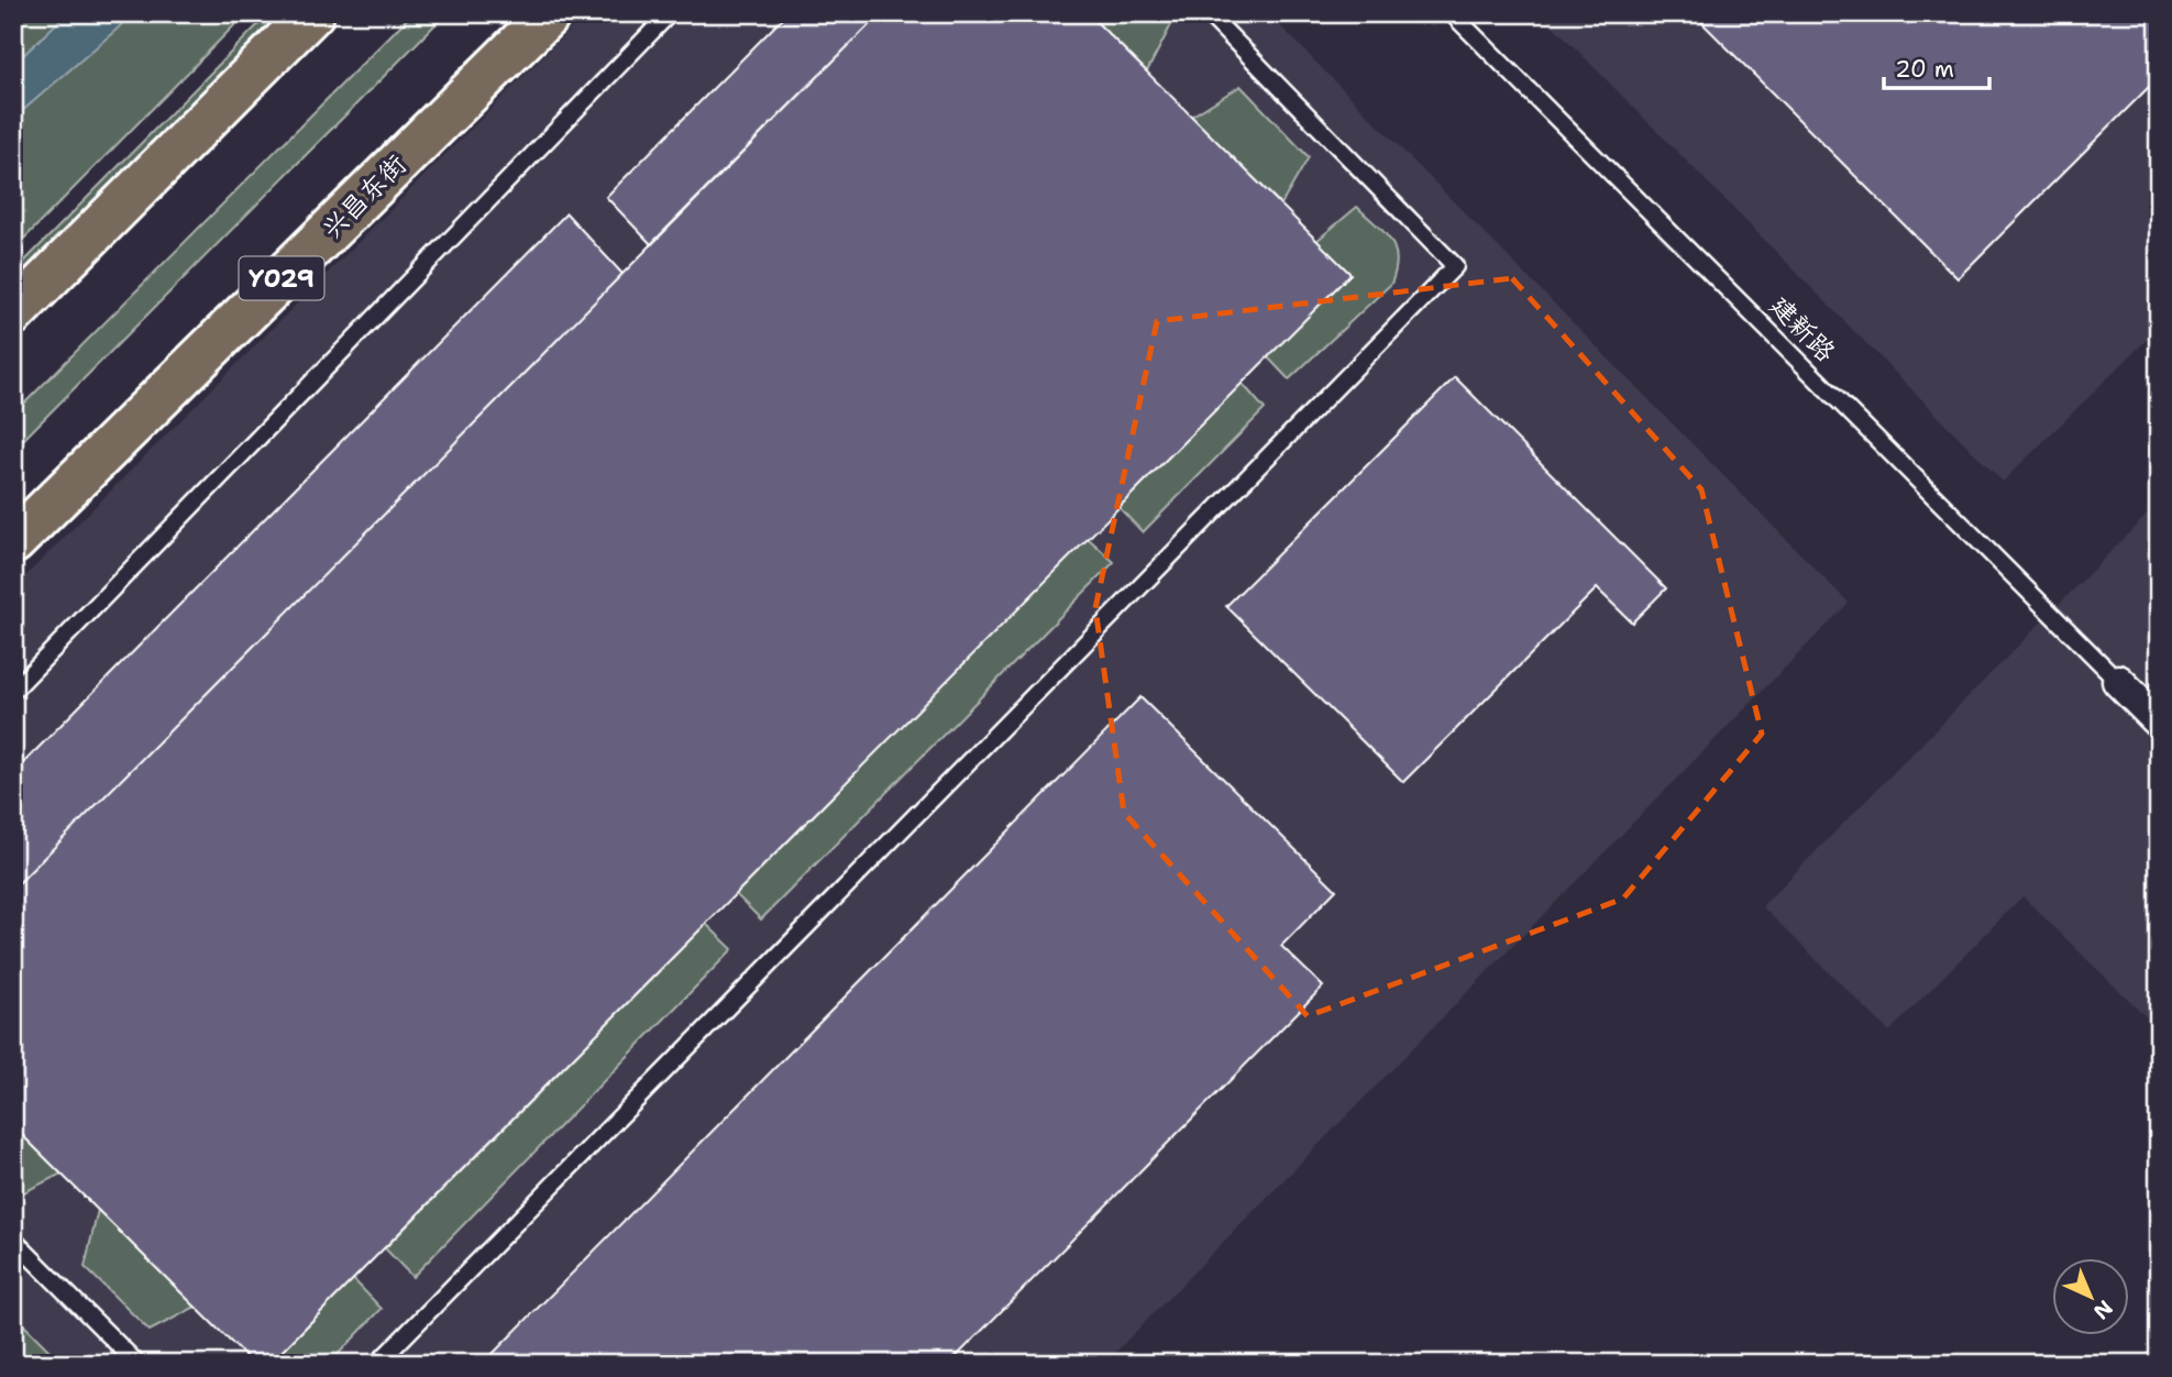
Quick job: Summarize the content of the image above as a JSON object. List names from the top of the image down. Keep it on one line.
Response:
{"streets":{"main road":["兴昌东街","Y029"],"lane":["建新路"]},"scale_bar":"20 m","north":"bottom right"}
